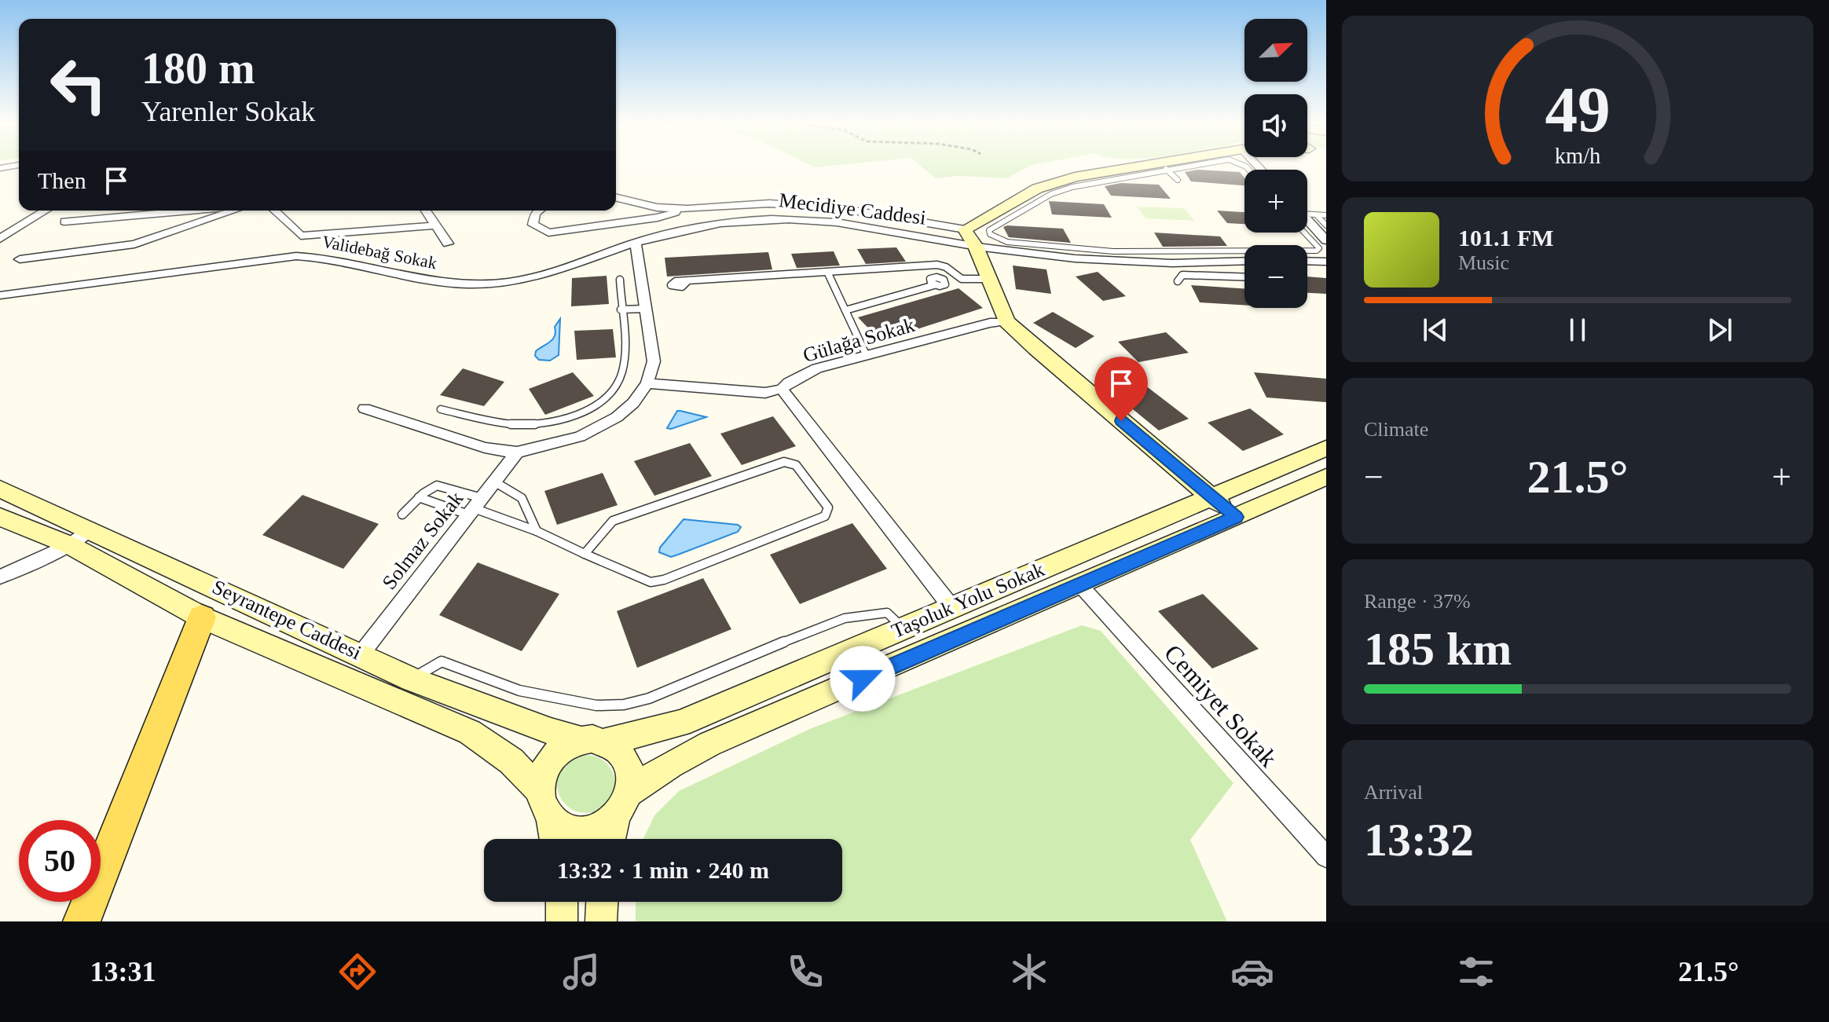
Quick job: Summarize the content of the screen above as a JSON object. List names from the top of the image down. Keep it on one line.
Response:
{"streets":{"main road":["Taşoluk Yolu Sokak","Seyrantepe Caddesi"],"street":["Mecidiye Caddesi","Validebağ Sokak","Gülağa Sokak","Solmaz Sokak","Cemiyet Sokak"]},"crossings":[["Mecidiye Caddesi","Validebağ Sokak"],["Solmaz Sokak","Seyrantepe Caddesi"],["Taşoluk Yolu Sokak","Seyrantepe Caddesi"],["Taşoluk Yolu Sokak","Cemiyet Sokak"]],"north":"top right","page":{"map_buttons":["+","−"],"turn":["180 m","Yarenler Sokak"],"then":"Then","song":["101.1 FM","Music"],"tile":["Climate",["Range · 37%","185 km"],["Arrival","13:32"]],"heat":["−","21.5°","+"],"limit":"50","trip":"13:32 · 1 min · 240 m","tabs":["13:31","21.5°"],"gauge":["49","km/h"]}}
